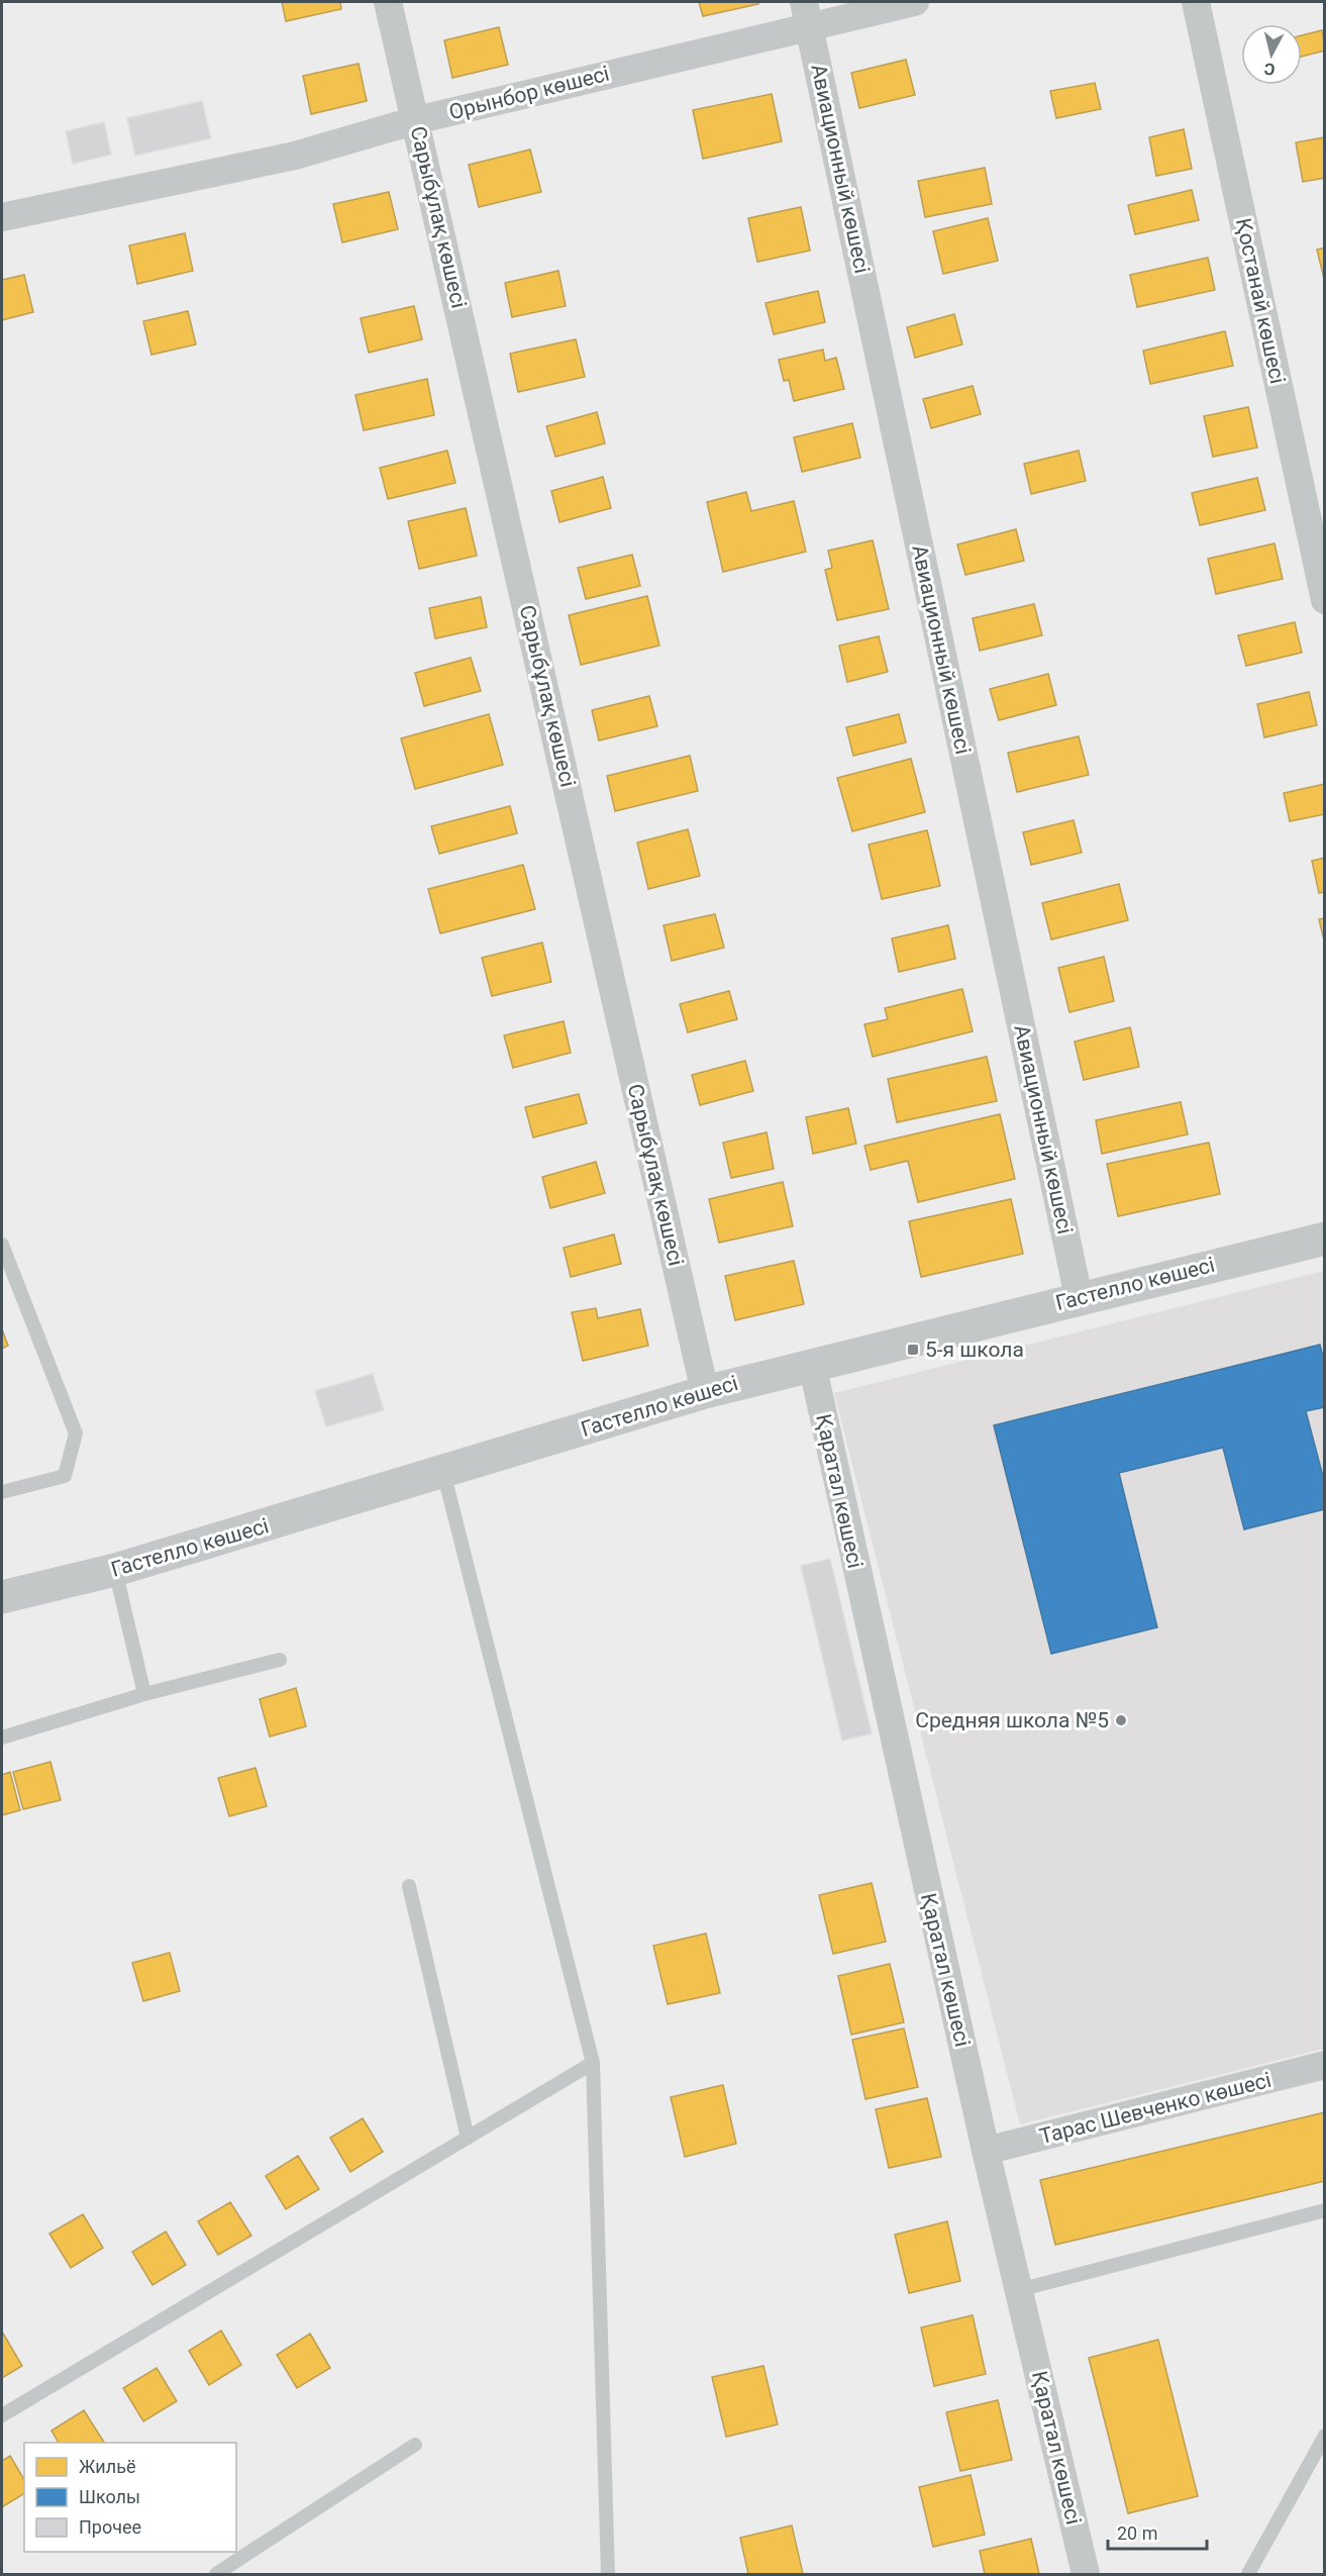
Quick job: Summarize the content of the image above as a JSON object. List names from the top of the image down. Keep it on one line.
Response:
{"streets":{"street":["Орынбор көшесі","Авиационный көшесі","Сарыбұлақ көшесі","Қостанай көшесі","Гастелло көшесі","Қаратал көшесі","Тарас Шевченко көшесі"]},"crossings":[["Орынбор көшесі","Авиационный көшесі"],["Орынбор көшесі","Сарыбұлақ көшесі"],["Авиационный көшесі","Гастелло көшесі"],["Сарыбұлақ көшесі","Гастелло көшесі"],["Гастелло көшесі","Қаратал көшесі"],["Қаратал көшесі","Тарас Шевченко көшесі"]],"places":{"transit":["5-я школа"],"other":["Средняя школа №5"]},"legend":["Жильё","Школы","Прочее"],"scale_bar":"20 m","north":"bottom"}
